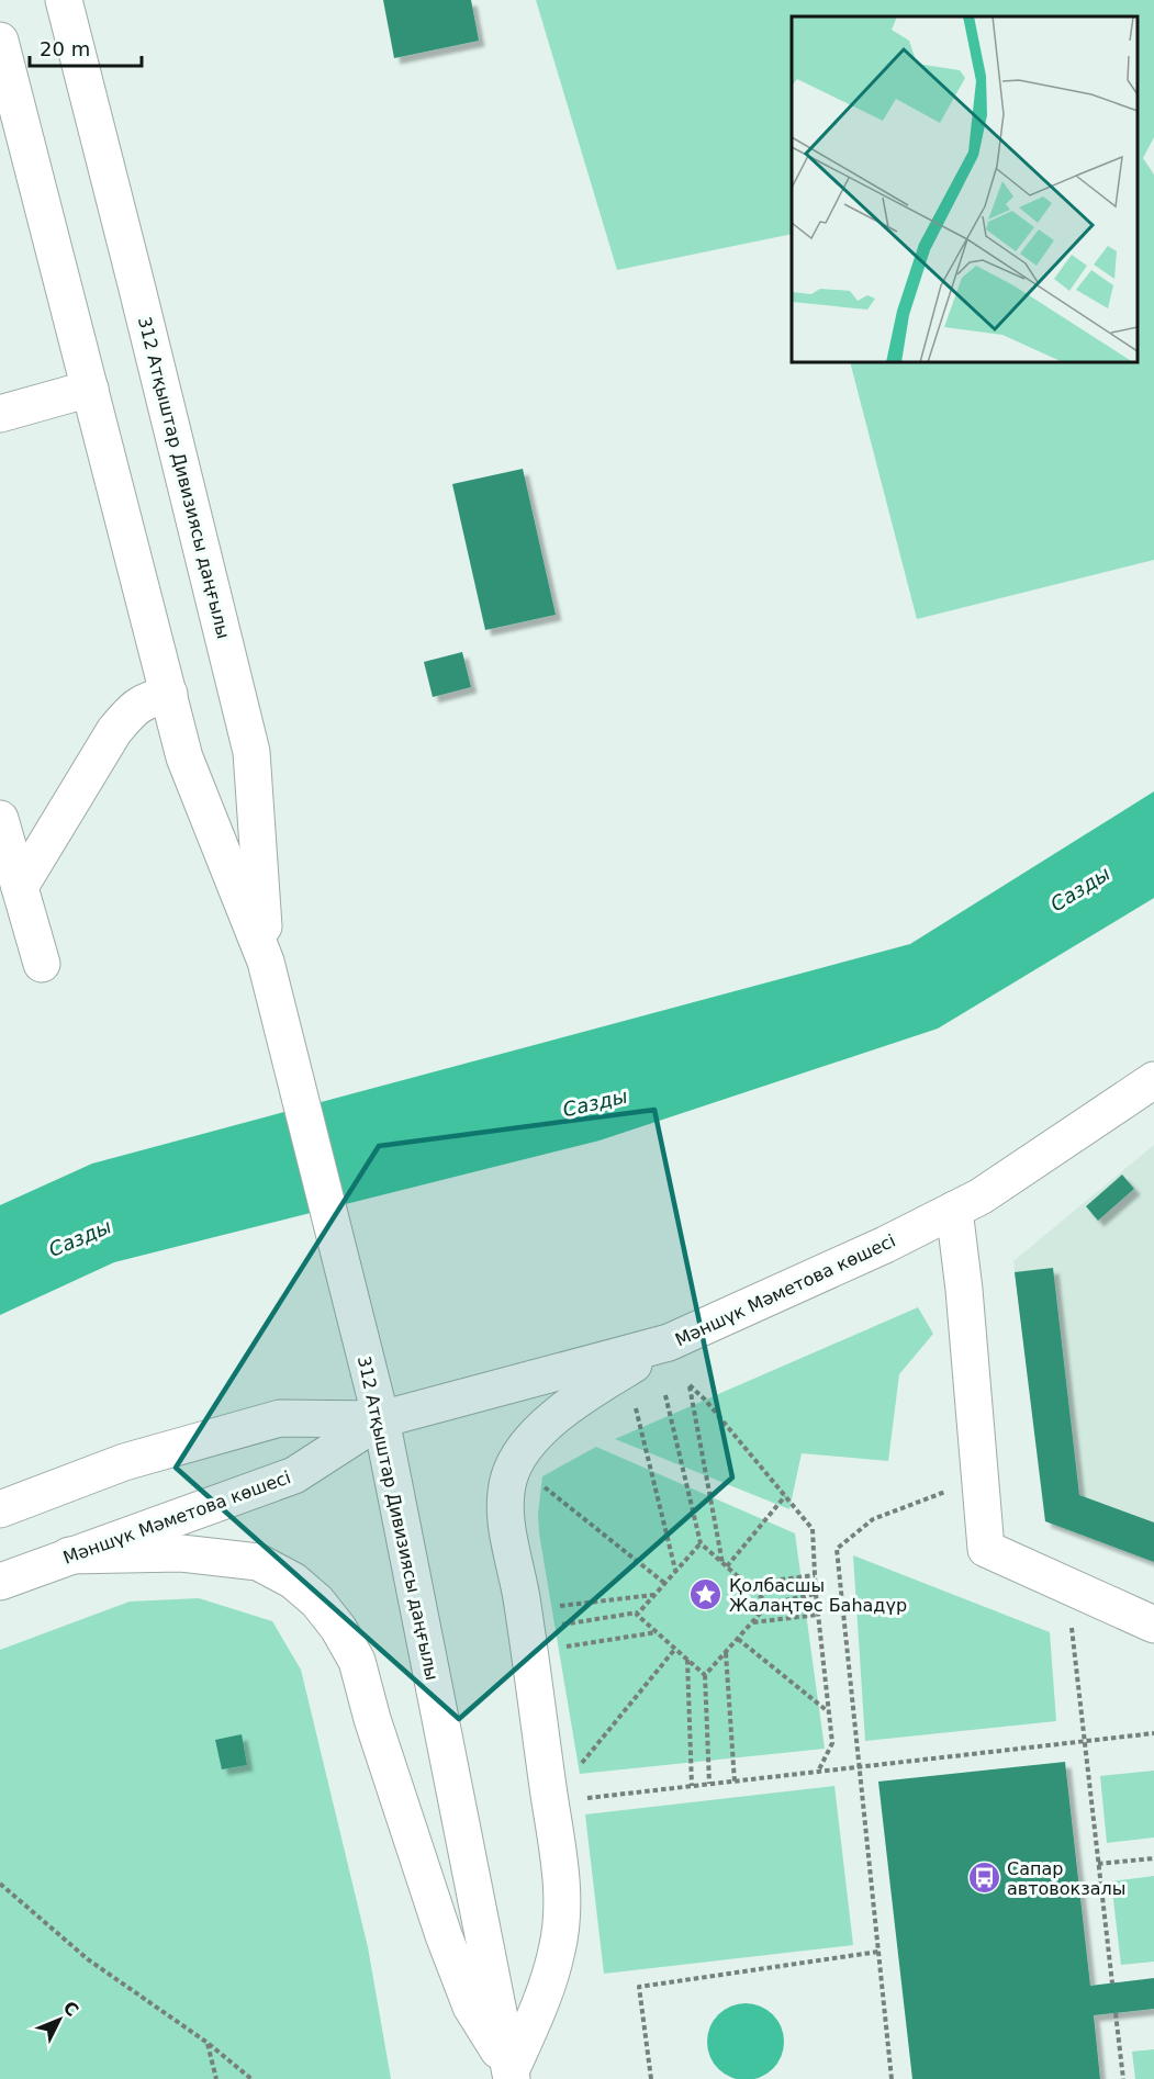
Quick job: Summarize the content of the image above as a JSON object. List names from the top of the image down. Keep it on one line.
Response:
{"streets":{"main road":["312 Атқыштар Дивизиясы даңғылы","Мәншүк Мәметова көшесі"]},"crossings":[["312 Атқыштар Дивизиясы даңғылы","Мәншүк Мәметова көшесі"]],"water":["Сазды"],"places":{"place":["Қолбасшы Жалаңтөс Баһадүр"],"bus stop":["Сапар автовокзалы"]},"scale_bar":"20 m","north":"top right"}
